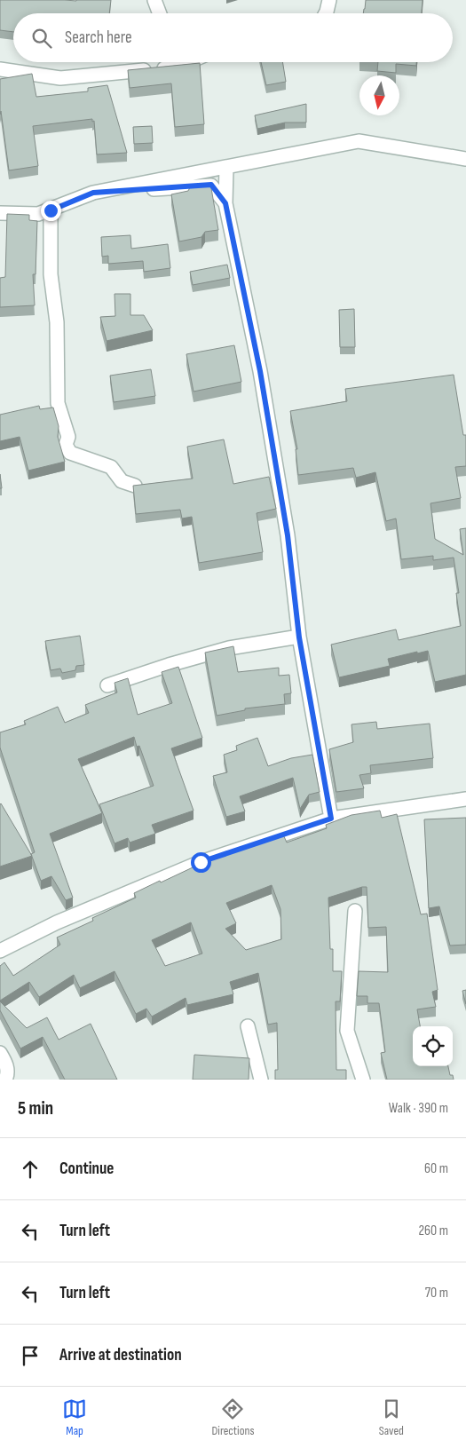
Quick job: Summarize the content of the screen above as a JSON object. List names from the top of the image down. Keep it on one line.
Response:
{"north":"bottom","page":{"search":"Search here","heading":["5 min","Walk · 390 m"],"list":[["Continue","60 m"],["Turn left","260 m"],["Turn left","70 m"],"Arrive at destination"],"nav":["Map","Directions","Saved"]}}
